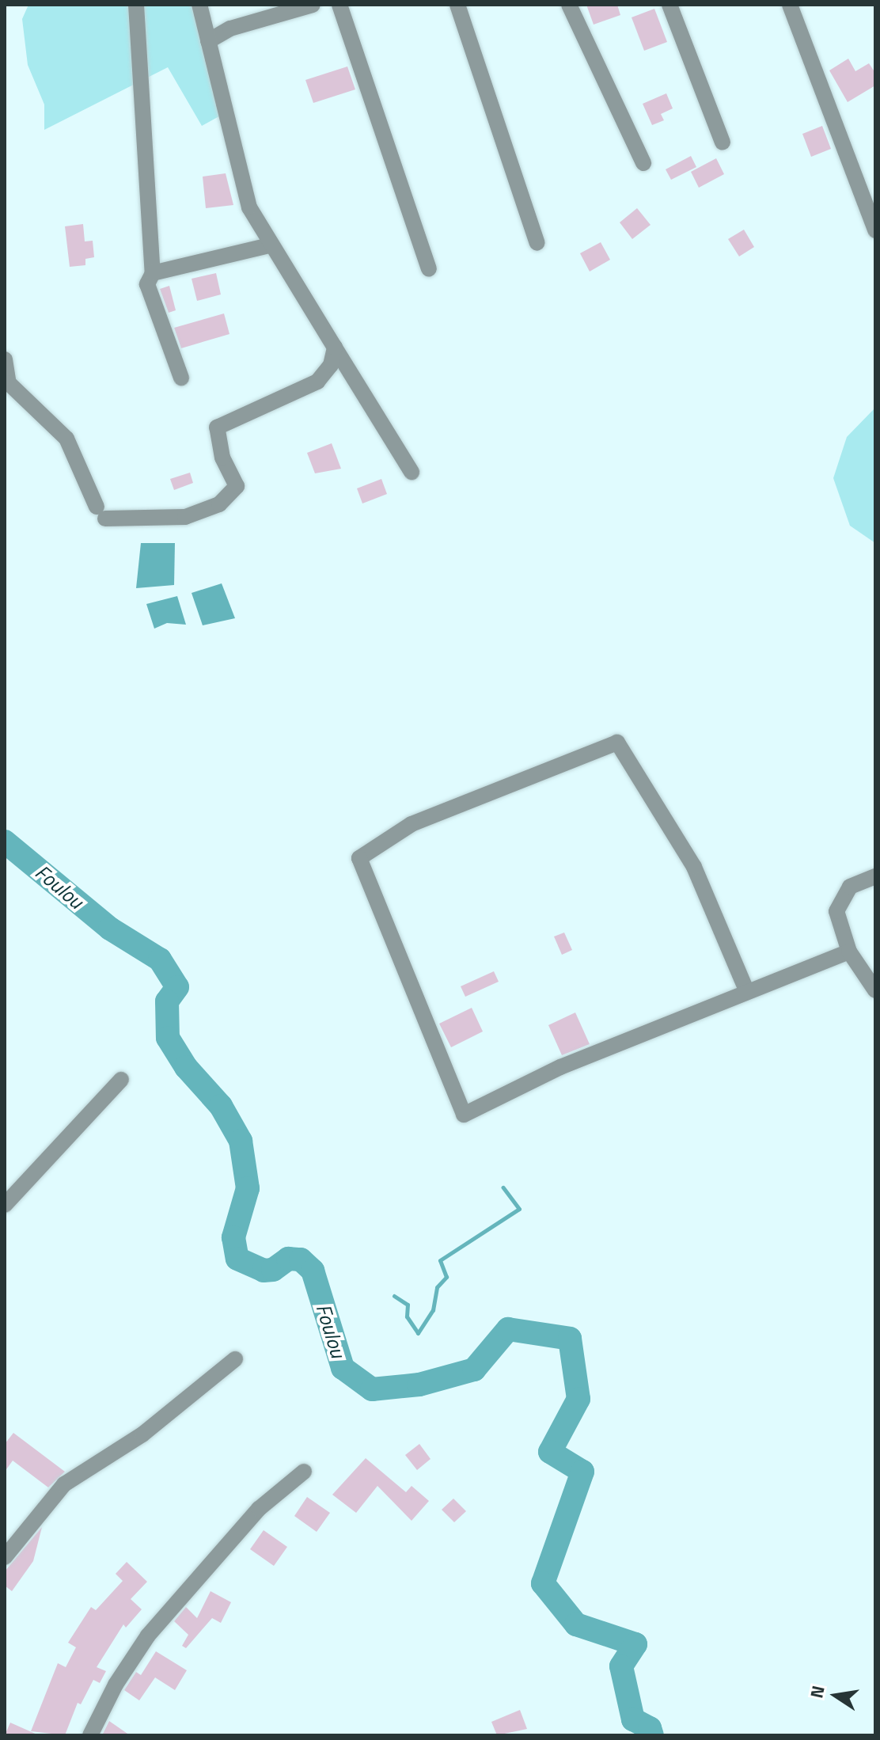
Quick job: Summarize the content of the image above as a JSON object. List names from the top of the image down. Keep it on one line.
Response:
{"water":["Foulou"],"north":"left"}
